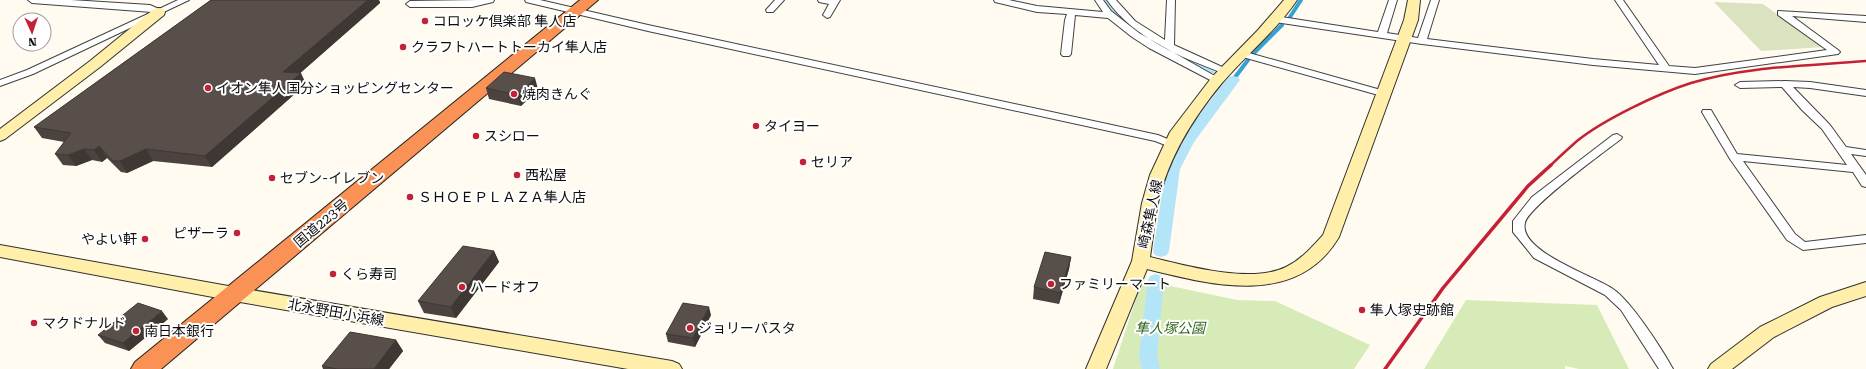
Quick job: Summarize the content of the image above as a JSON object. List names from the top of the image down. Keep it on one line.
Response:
{"streets":{"highway":["国道223号"],"main road":["崎森隼人線","北永野田小浜線"]},"crossings":[["国道223号","北永野田小浜線"]],"parks":["隼人塚公園"],"places":["コロッケ倶楽部 隼人店","クラフトハートトーカイ隼人店","イオン隼人国分ショッピングセンター","焼肉きんぐ","タイヨー","スシロー","セリア","西松屋","セブン-イレブン","ＳＨＯＥＰＬＡＺＡ隼人店","ピザーラ","やよい軒","くら寿司","ファミリーマート","ハードオフ","隼人塚史跡館","マクドナルド","ジョリーパスタ","南日本銀行"],"north":"bottom"}
